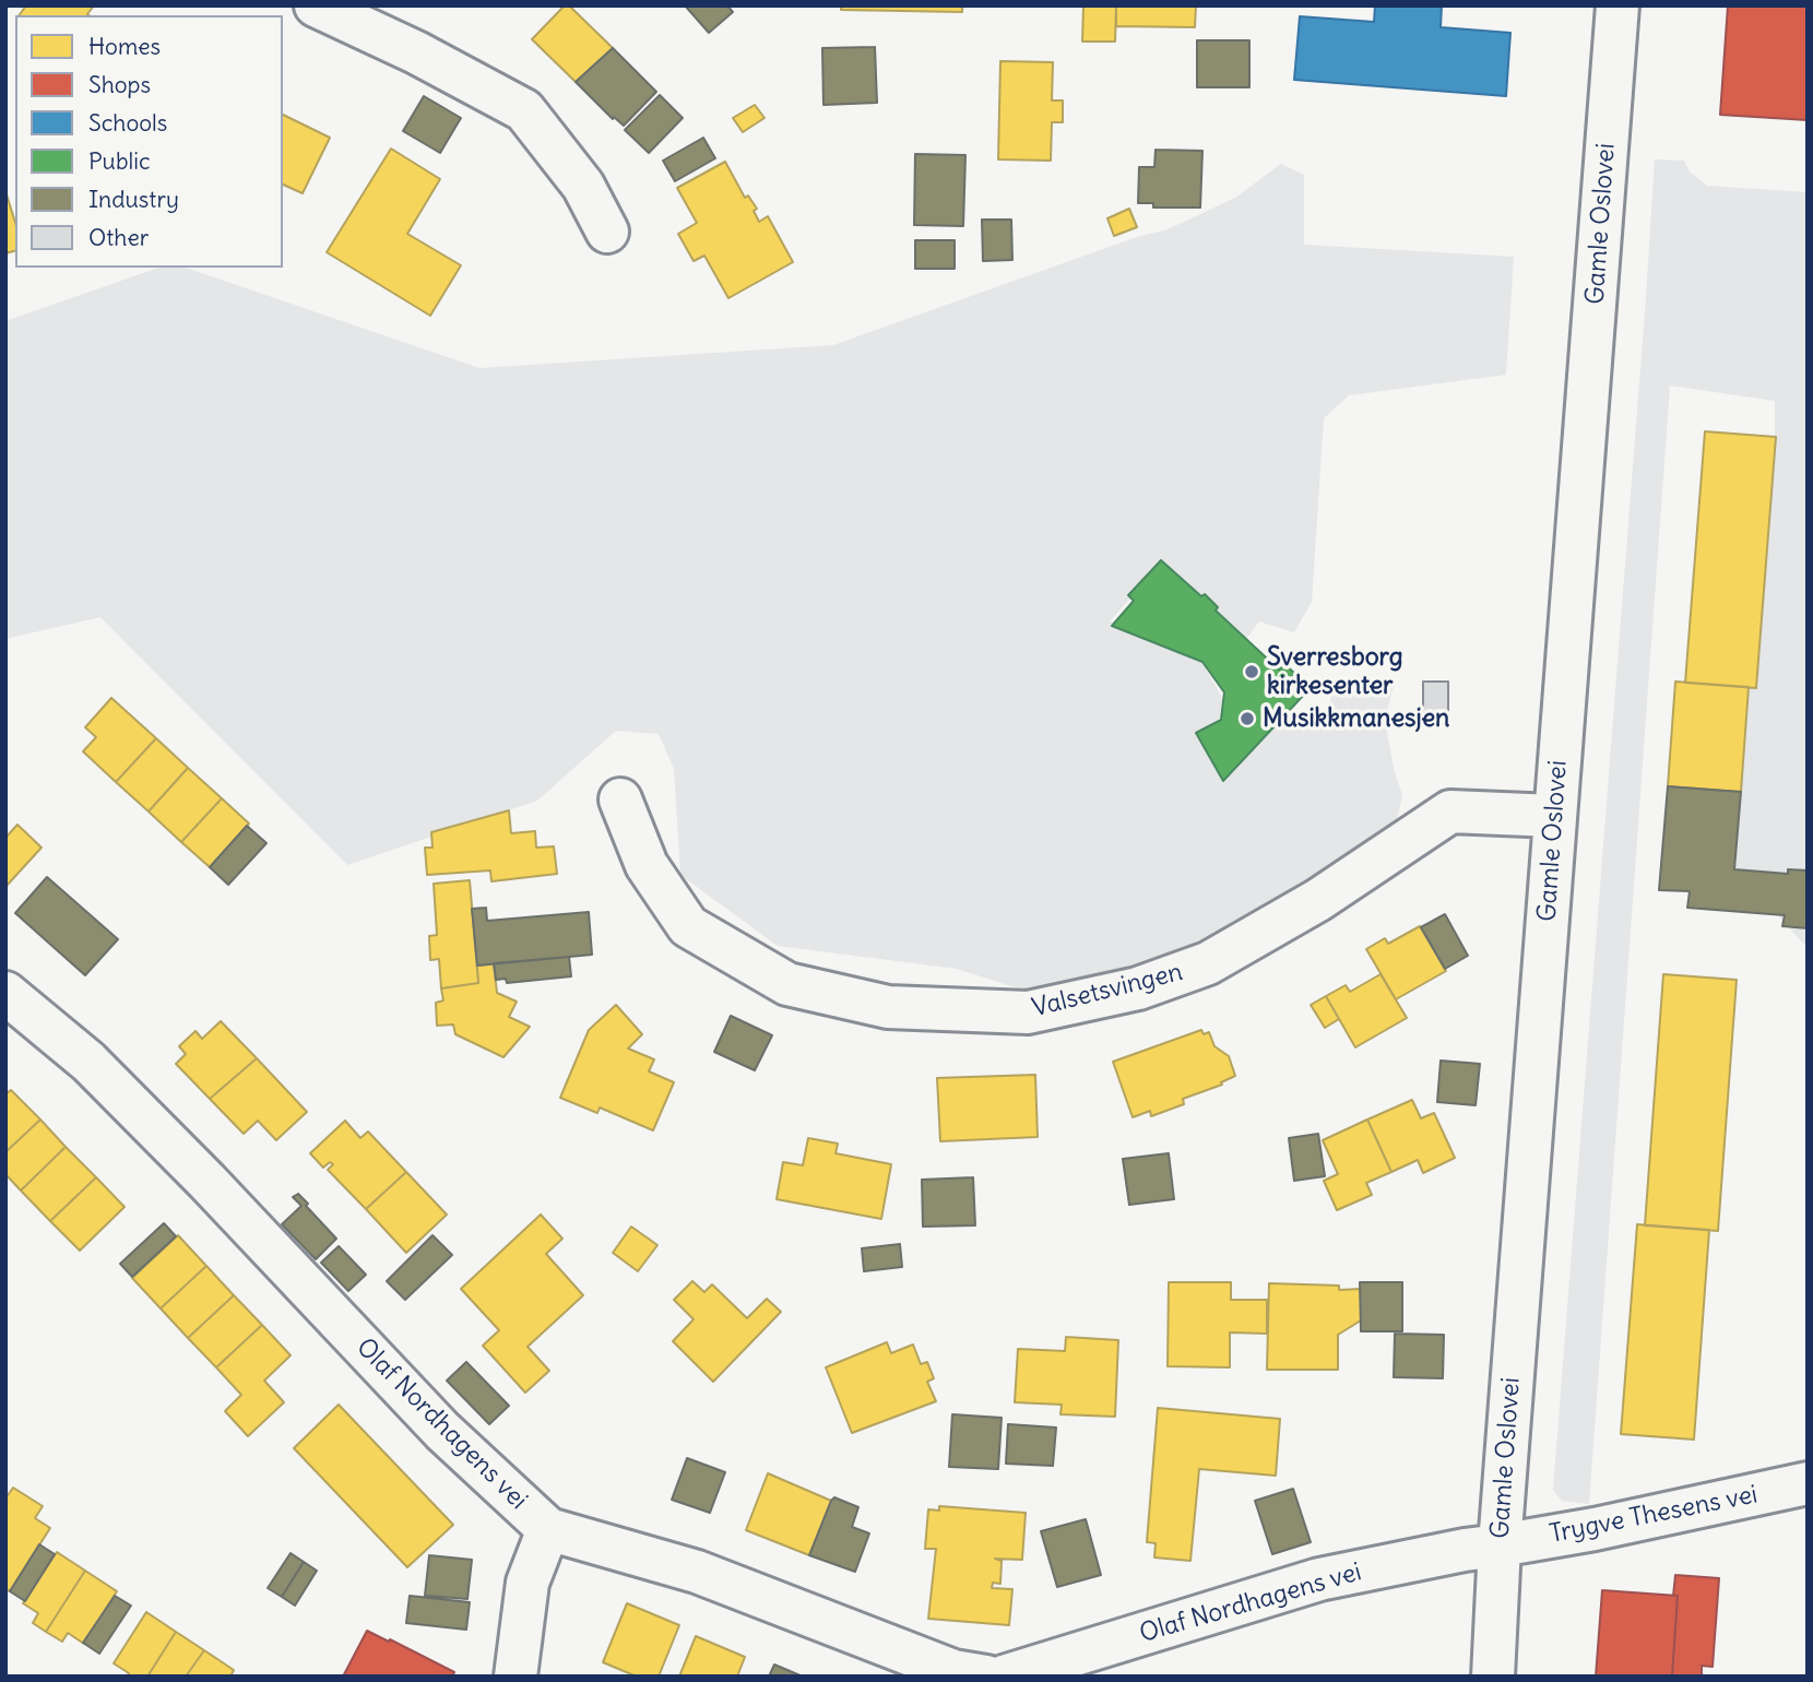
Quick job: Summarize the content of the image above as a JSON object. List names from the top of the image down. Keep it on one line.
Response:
{"streets":{"street":["Gamle Oslovei","Valsetsvingen","Olaf Nordhagens vei","Trygve Thesens vei"]},"crossings":[["Gamle Oslovei","Valsetsvingen"],["Gamle Oslovei","Olaf Nordhagens vei"],["Gamle Oslovei","Trygve Thesens vei"],["Olaf Nordhagens vei","Trygve Thesens vei"]],"places":["Sverresborg kirkesenter","Musikkmanesjen"],"legend":["Homes","Shops","Schools","Public","Industry","Other"]}
